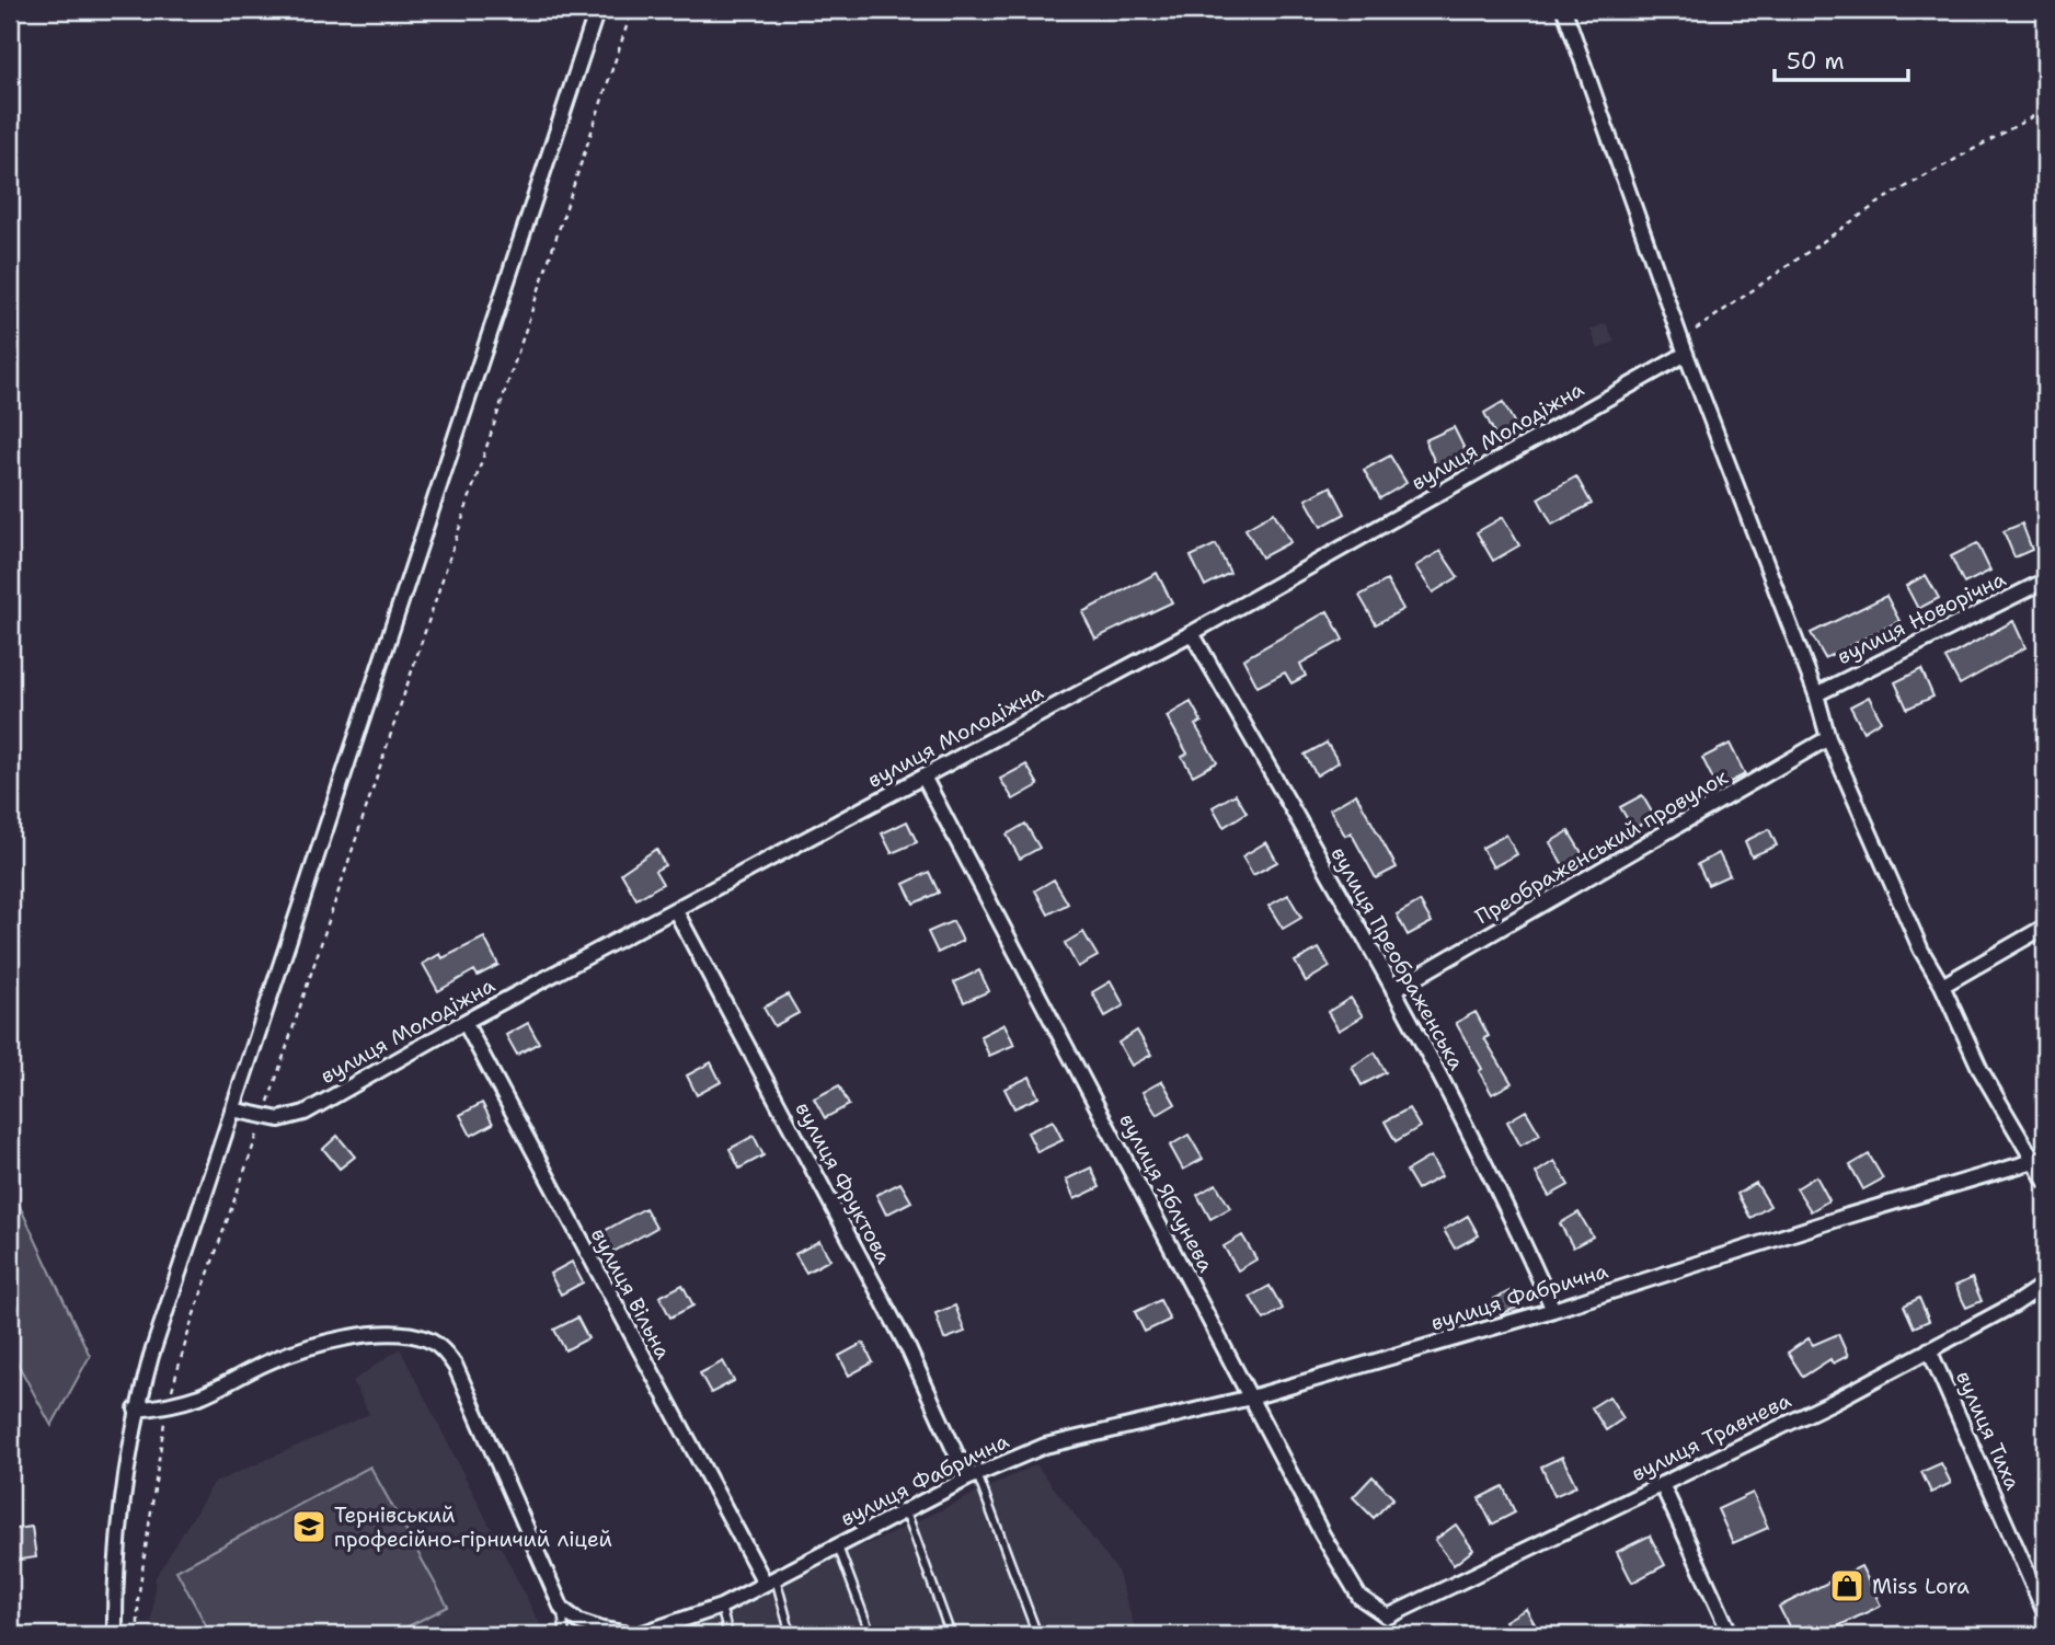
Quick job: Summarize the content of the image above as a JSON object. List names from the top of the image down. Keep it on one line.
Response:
{"streets":{"street":["вулиця Молодіжна","вулиця Новорічна","Преображенський провулок","вулиця Преображенська","вулиця Фруктова","вулиця Яблунева","вулиця Вільна","вулиця Фабрична","вулиця Тиха","вулиця Травнева"]},"crossings":[["вулиця Молодіжна","вулиця Преображенська"],["вулиця Молодіжна","вулиця Фруктова"],["вулиця Молодіжна","вулиця Яблунева"],["вулиця Молодіжна","вулиця Вільна"],["Преображенський провулок","вулиця Преображенська"],["вулиця Преображенська","вулиця Фабрична"],["вулиця Фруктова","вулиця Фабрична"],["вулиця Яблунева","вулиця Фабрична"],["вулиця Яблунева","вулиця Травнева"],["вулиця Вільна","вулиця Фабрична"],["вулиця Тиха","вулиця Травнева"]],"places":{"school or university":["Тернівський професійно-гірничий ліцей"],"shop":["Miss Lora"]},"scale_bar":"50 m"}
